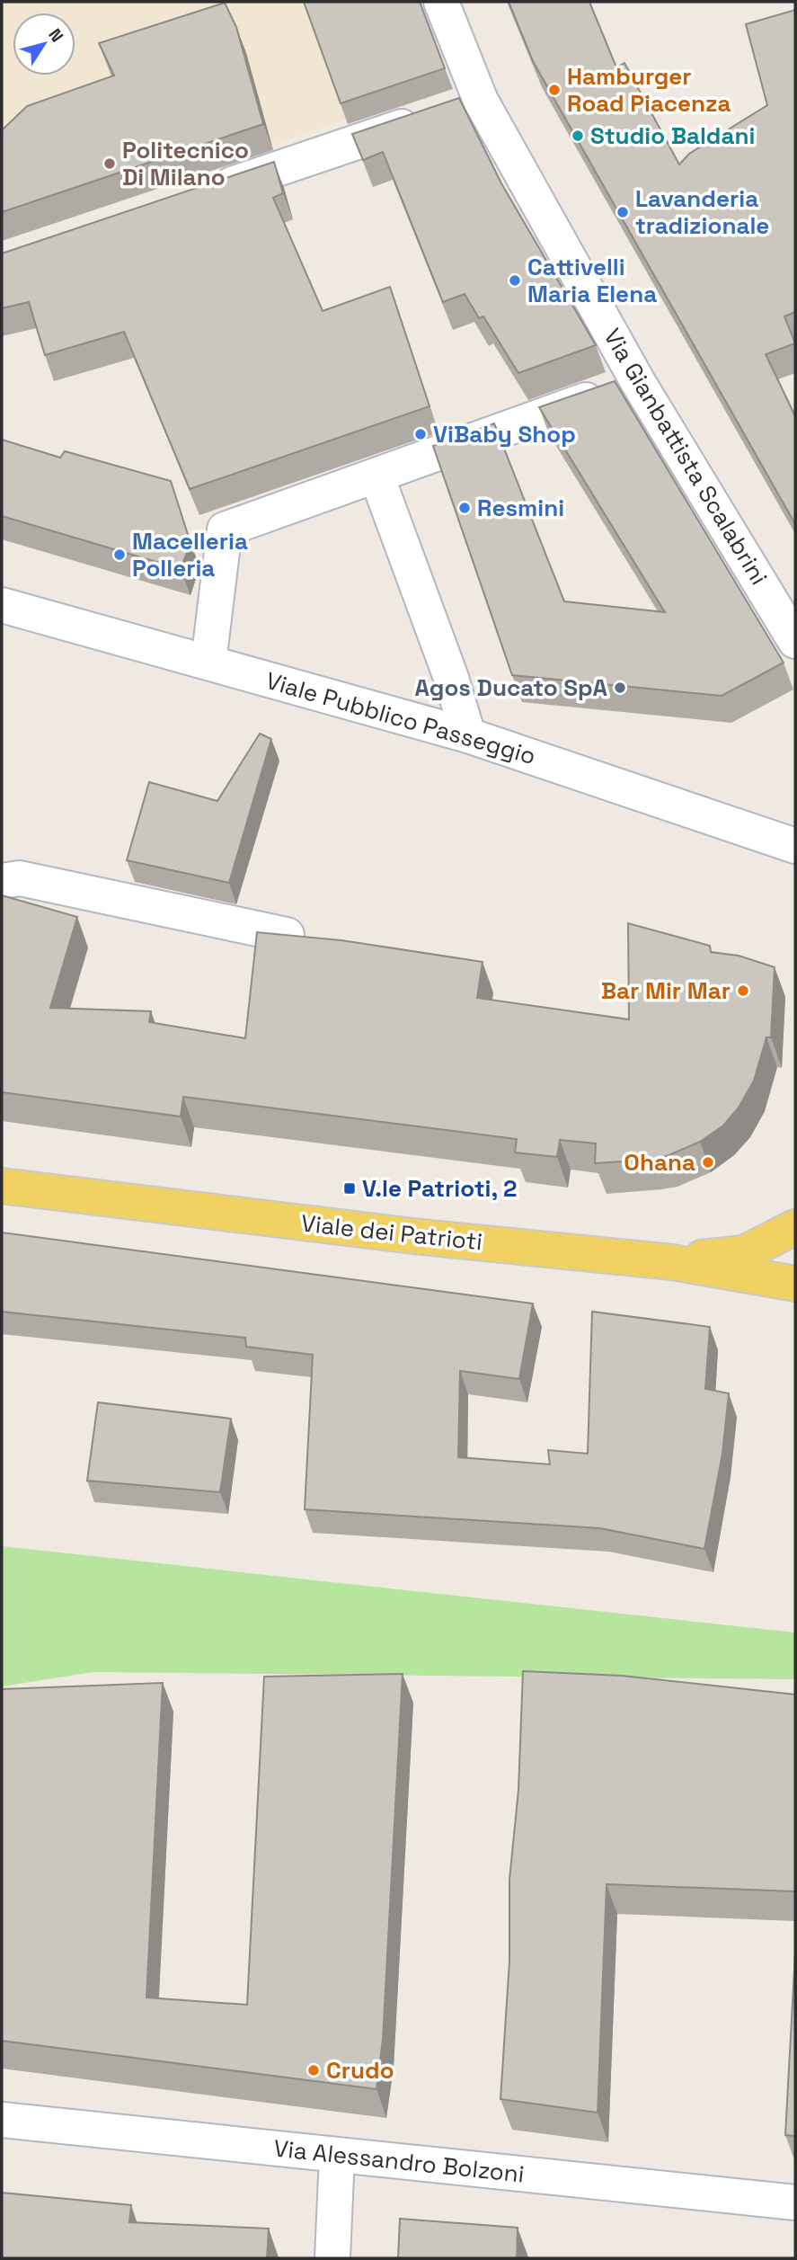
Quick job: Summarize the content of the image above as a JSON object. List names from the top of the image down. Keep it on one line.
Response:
{"streets":{"main road":["Viale dei Patrioti"],"street":["Via Gianbattista Scalabrini","Viale Pubblico Passeggio","Via Alessandro Bolzoni"]},"places":{"other":["Hamburger Road Piacenza","Studio Baldani","Politecnico Di Milano","Lavanderia tradizionale","Cattivelli Maria Elena","ViBaby Shop","Resmini","Macelleria Polleria","Agos Ducato SpA","Bar Mir Mar","Ohana","Crudo"],"transit":["V.le Patrioti, 2"]},"north":"top right"}
